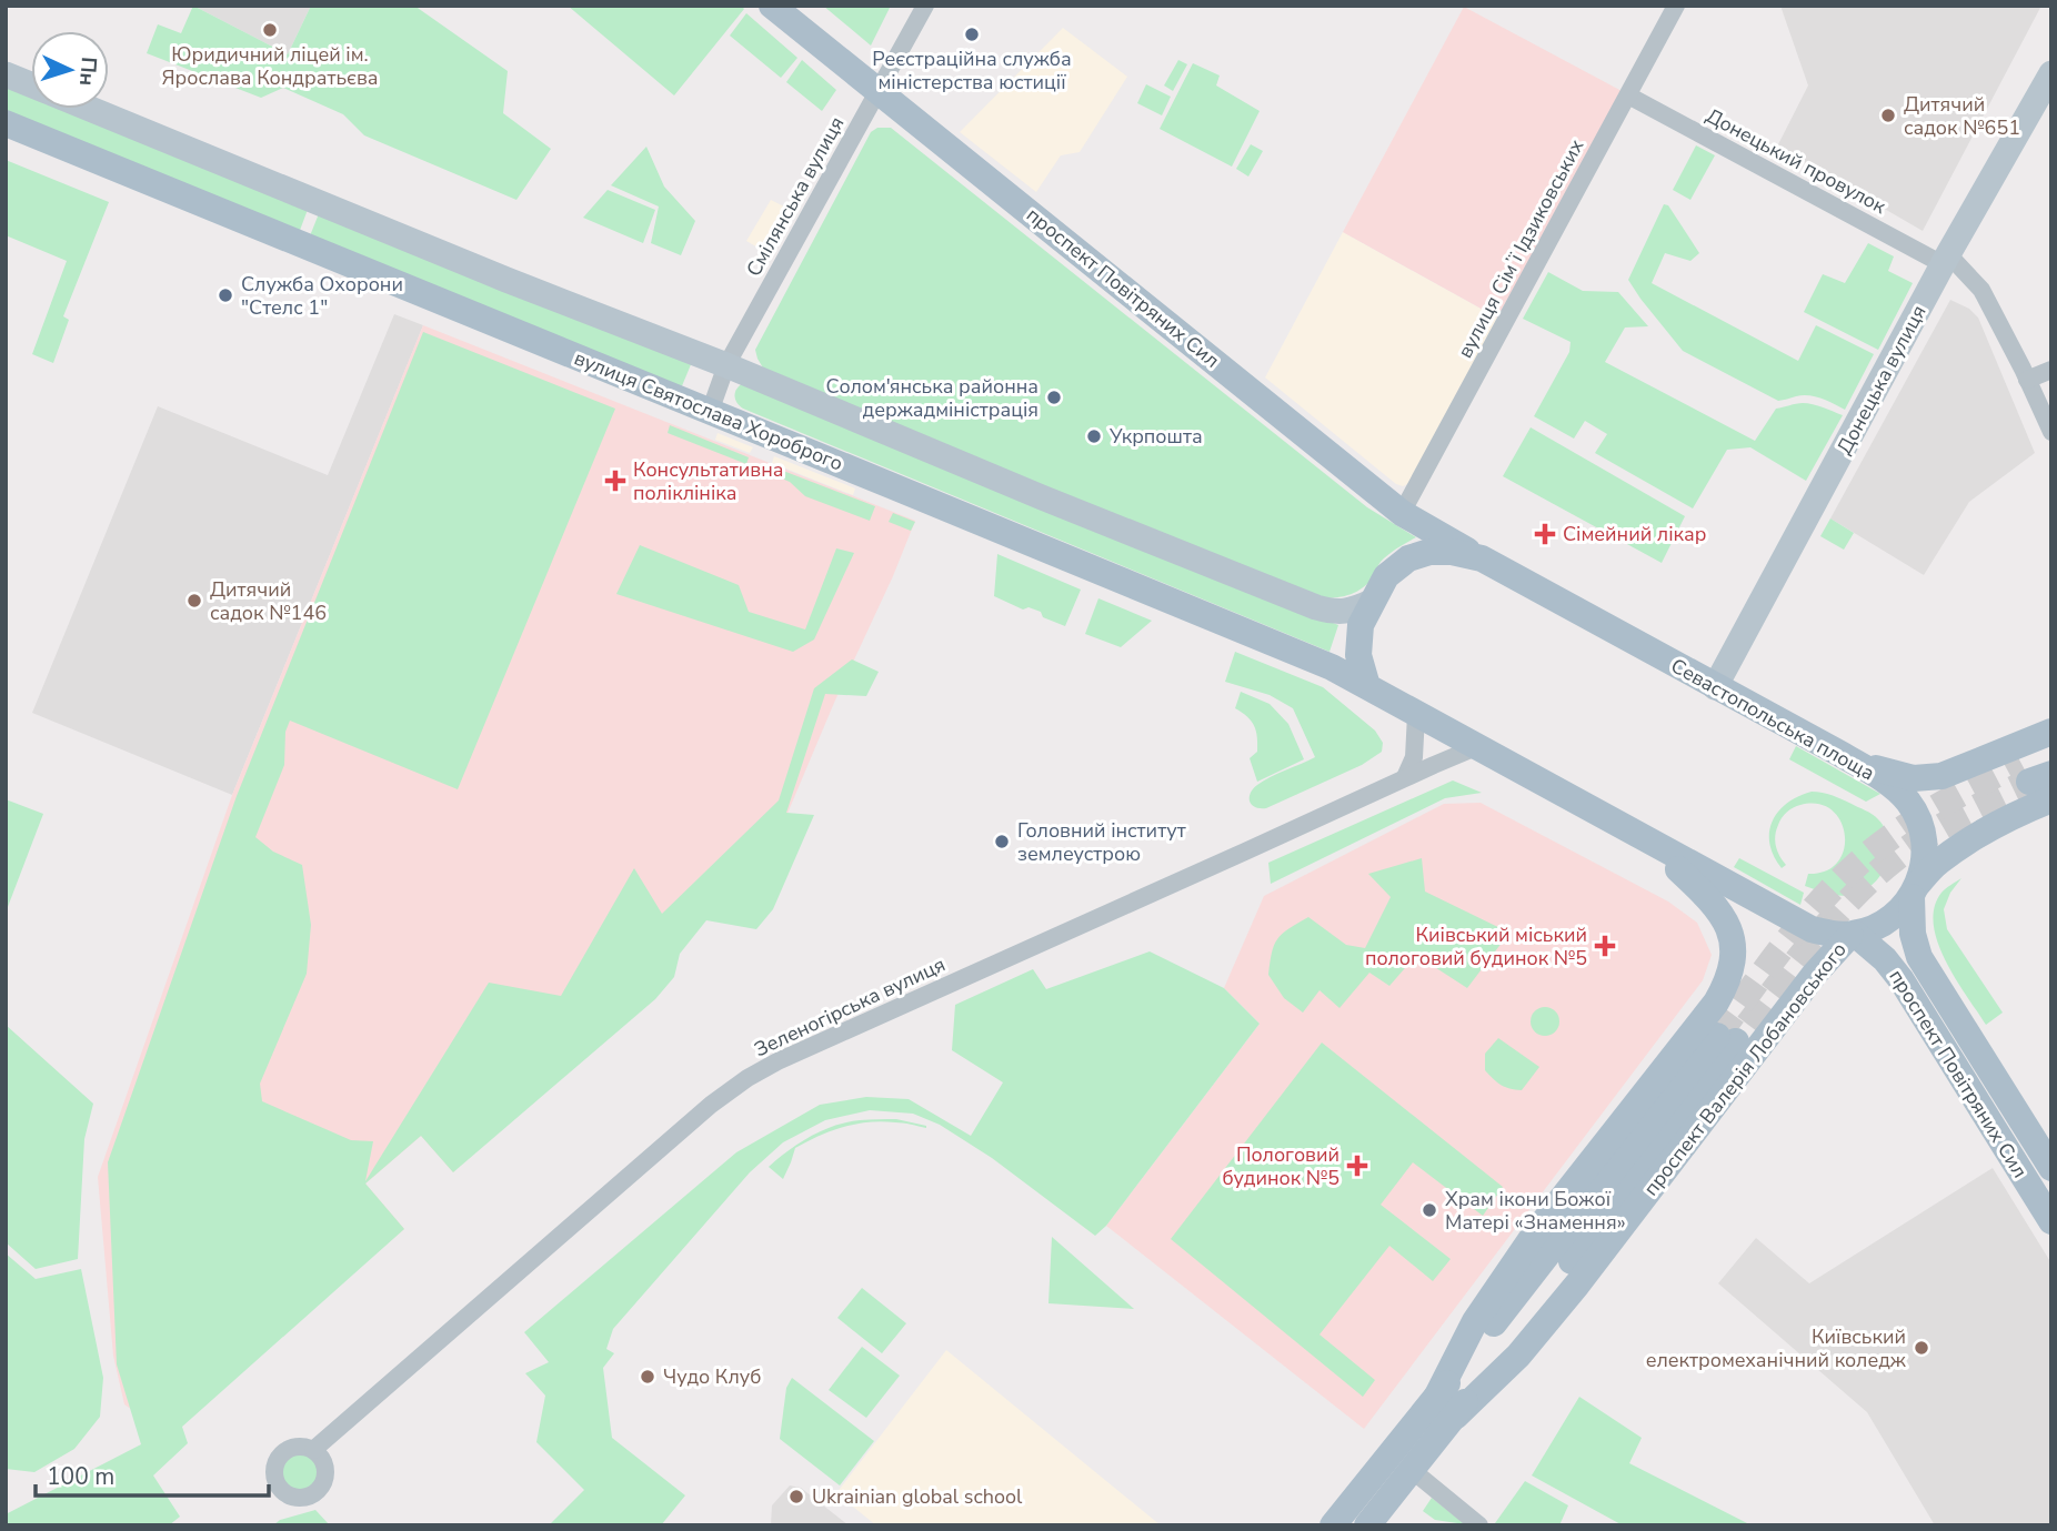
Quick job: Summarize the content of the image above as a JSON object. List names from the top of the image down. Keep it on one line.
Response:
{"streets":{"main road":["проспект Повітряних Сил","вулиця Святослава Хороброго","Севастопольська площа","проспект Валерія Лобановського"],"street":["Донецький провулок","Смілянська вулиця","вулиця Сімʼї Ідзиковських","Донецька вулиця","Зеленогірська вулиця"]},"crossings":[["Донецький провулок","вулиця Сімʼї Ідзиковських"],["Донецький провулок","Донецька вулиця"],["Смілянська вулиця","проспект Повітряних Сил"],["Смілянська вулиця","вулиця Святослава Хороброго"],["вулиця Сімʼї Ідзиковських","проспект Повітряних Сил"],["проспект Повітряних Сил","Севастопольська площа"],["проспект Повітряних Сил","проспект Валерія Лобановського"],["Донецька вулиця","Севастопольська площа"],["вулиця Святослава Хороброго","Севастопольська площа"]],"places":{"other":["Юридичний ліцей ім. Ярослава Кондратьєва","Реєстраційна служба міністерства юстиції","Дитячий садок №651","Служба Охорони \"Стелс 1\"","Солом'янська районна держадміністрація","Укрпошта","Дитячий садок №146","Головний інститут землеустрою","Храм ікони Божої Матері «Знамення»","Київський електромеханічний коледж","Чудо Клуб","Ukrainian global school"],"health":["Консультативна поліклініка","Сімейний лікар","Киівський міський пологовий будинок №5","Пологовий будинок №5"]},"scale_bar":"100 m","north":"right"}
